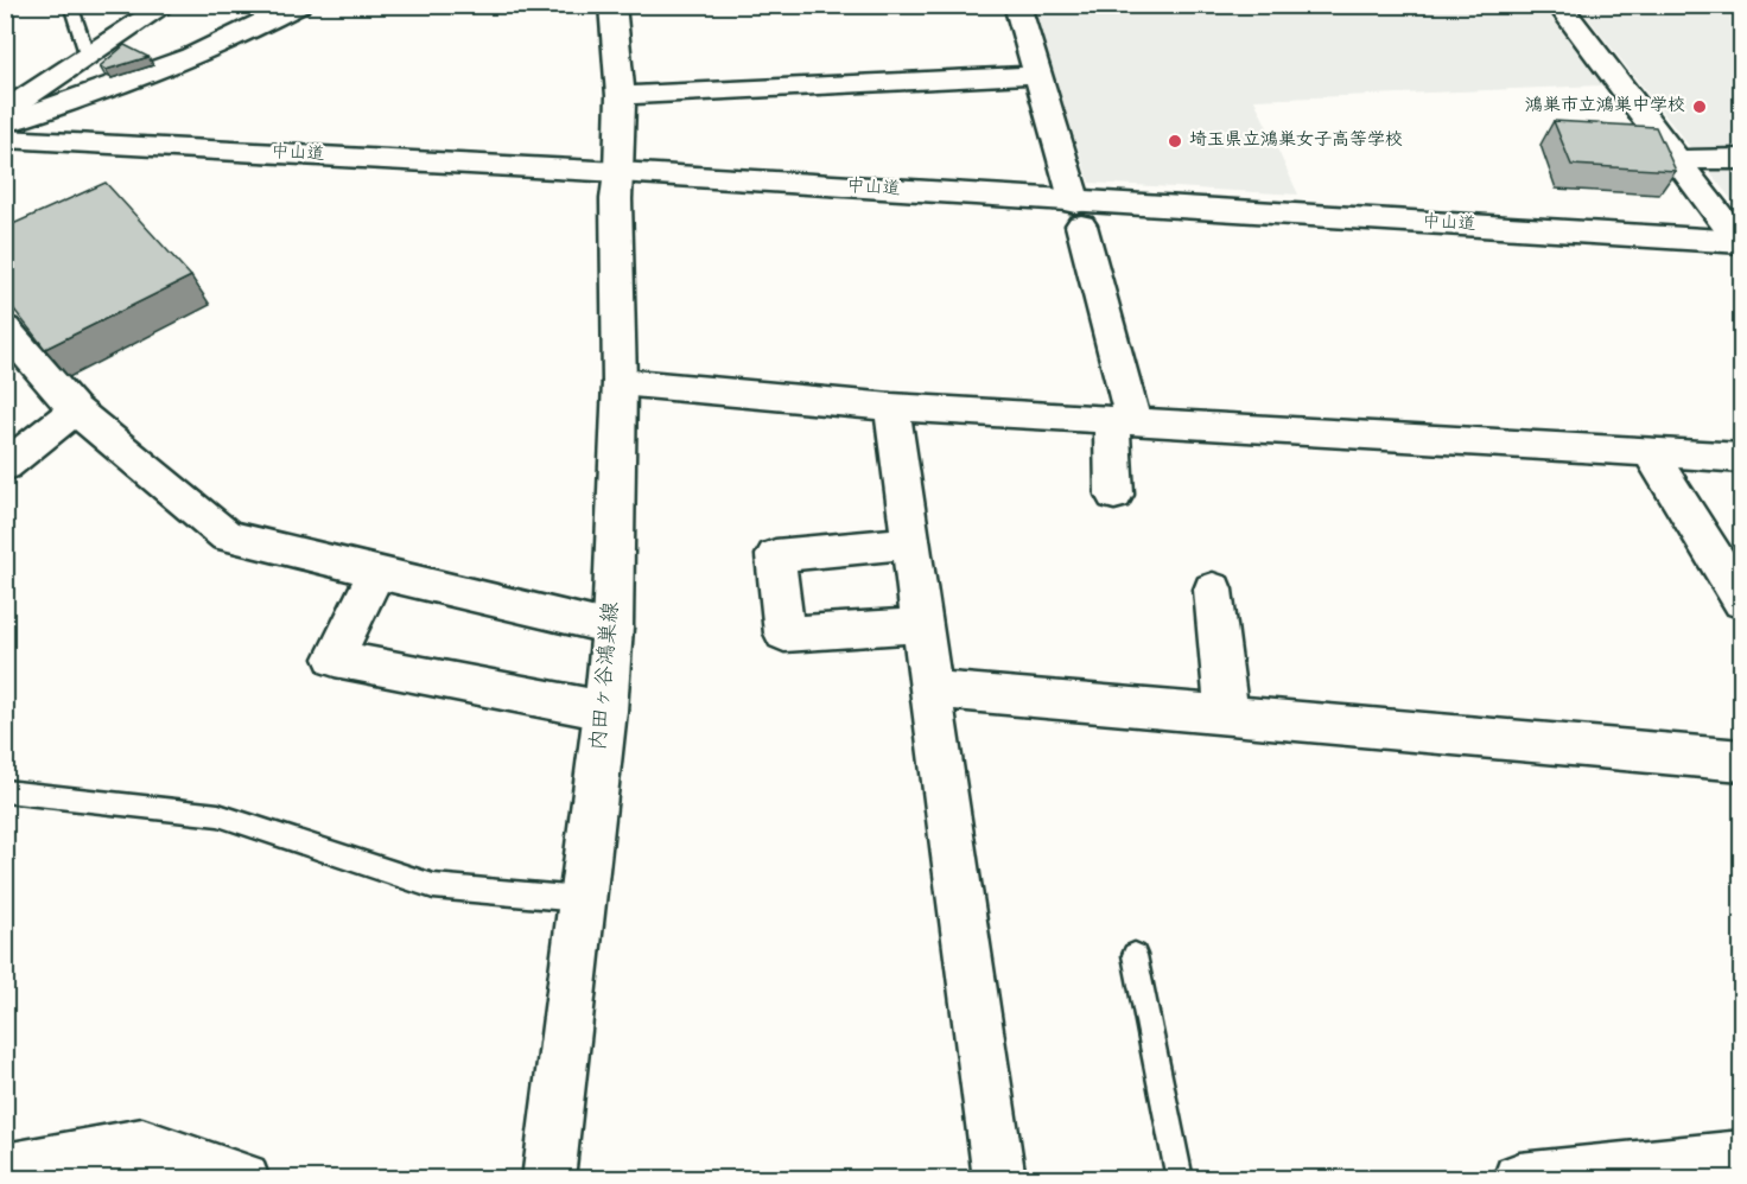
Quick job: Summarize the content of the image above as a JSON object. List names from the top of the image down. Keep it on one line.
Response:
{"streets":{"main road":["中山道","内田ヶ谷鴻巣線"]},"crossings":[["中山道","内田ヶ谷鴻巣線"]],"places":["鴻巣市立鴻巣中学校","埼玉県立鴻巣女子高等学校"]}
